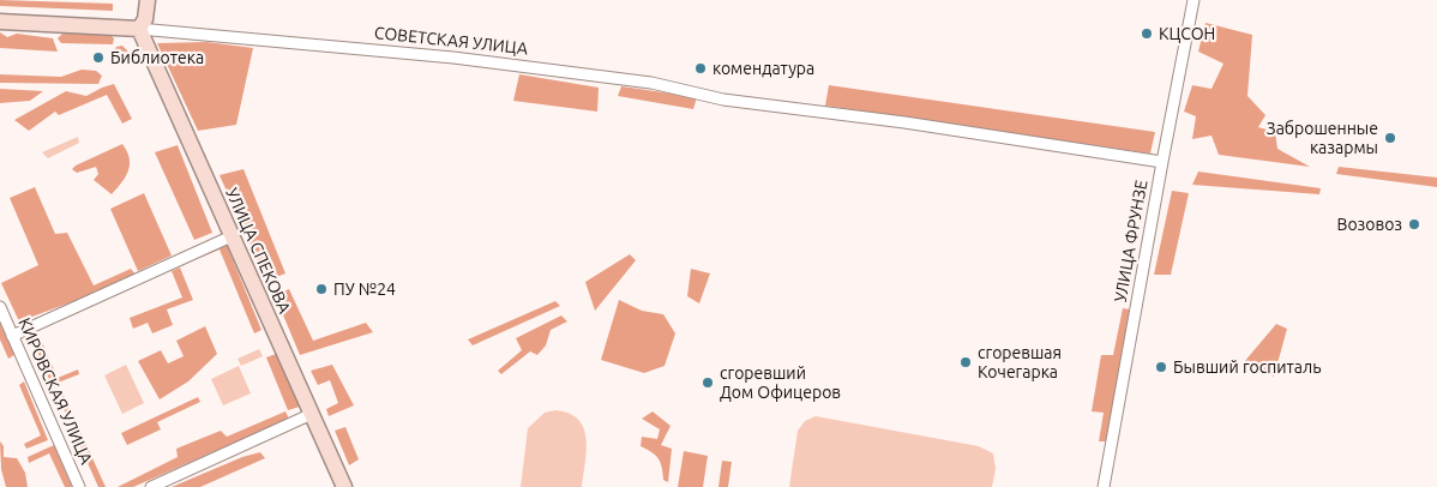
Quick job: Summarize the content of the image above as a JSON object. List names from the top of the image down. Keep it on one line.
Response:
{"streets":{"main road":["СОВЕТСКАЯ УЛИЦА","УЛИЦА СПЕКОВА"],"street":["УЛИЦА ФРУНЗЕ","КИРОВСКАЯ УЛИЦА"]},"crossings":[["СОВЕТСКАЯ УЛИЦА","УЛИЦА ФРУНЗЕ"],["СОВЕТСКАЯ УЛИЦА","УЛИЦА СПЕКОВА"]],"places":["КЦСОН","Библиотека","комендатура","Заброшенные казармы","Возовоз","ПУ №24","сгоревшая Кочегарка","Бывший госпиталь","сгоревший Дом Офицеров"]}
